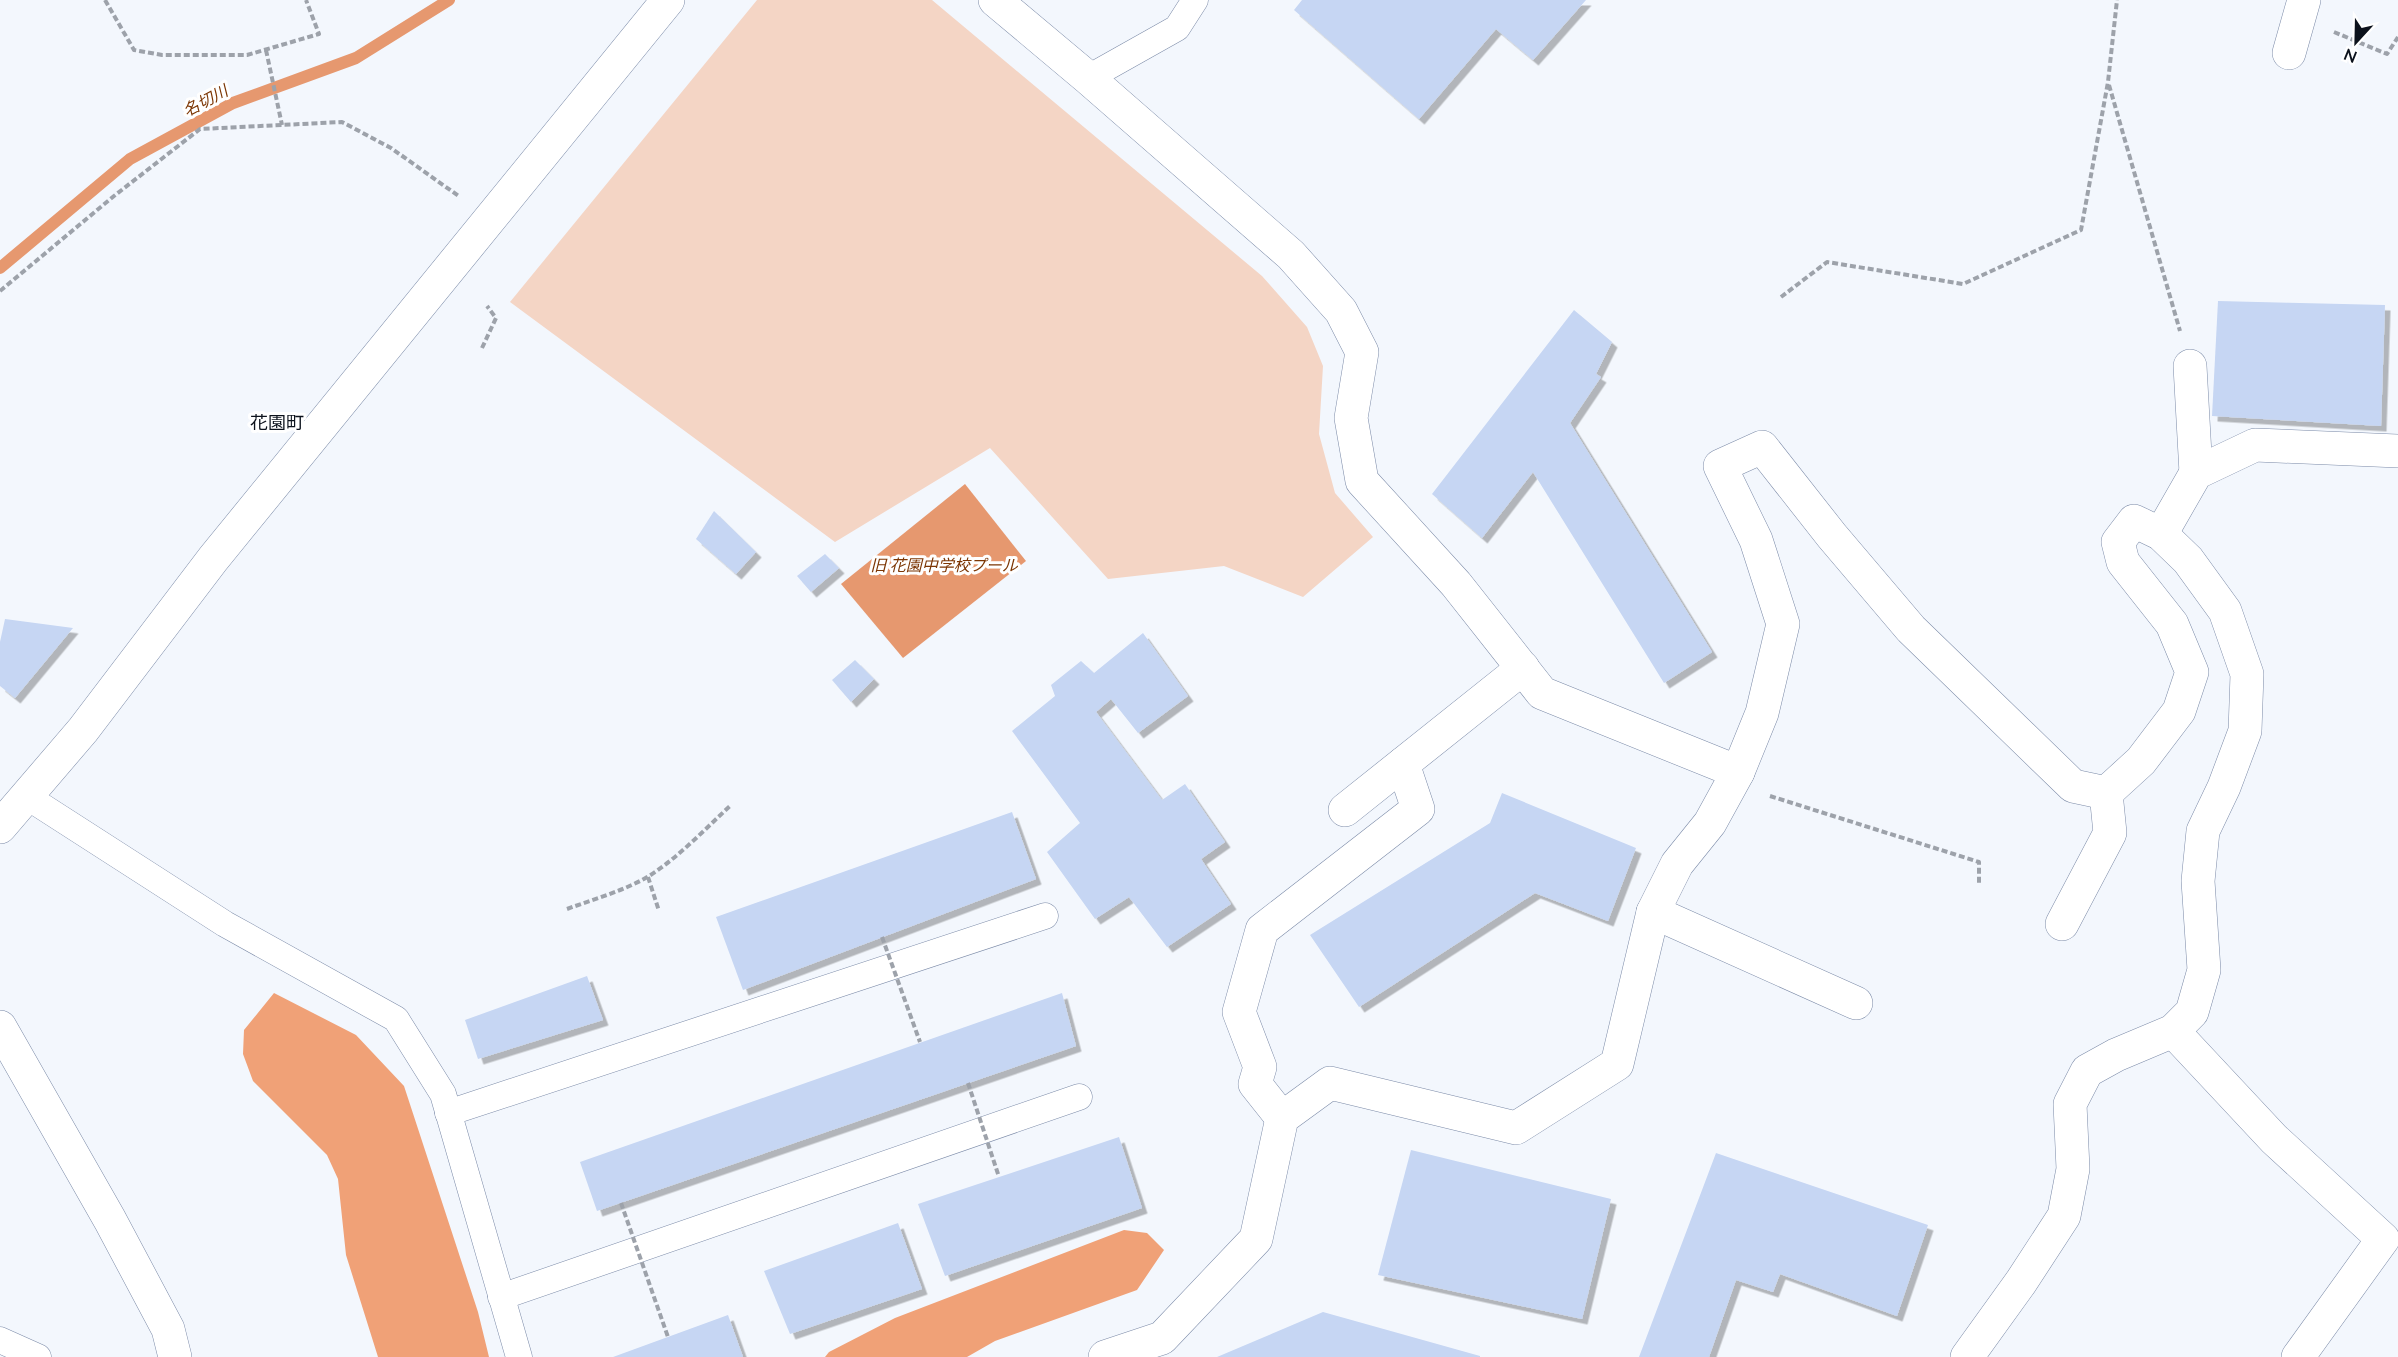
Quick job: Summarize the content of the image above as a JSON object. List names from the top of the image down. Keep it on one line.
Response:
{"districts":["花園町"],"water":["名切川","旧 花園中学校プール"],"north":"bottom"}
